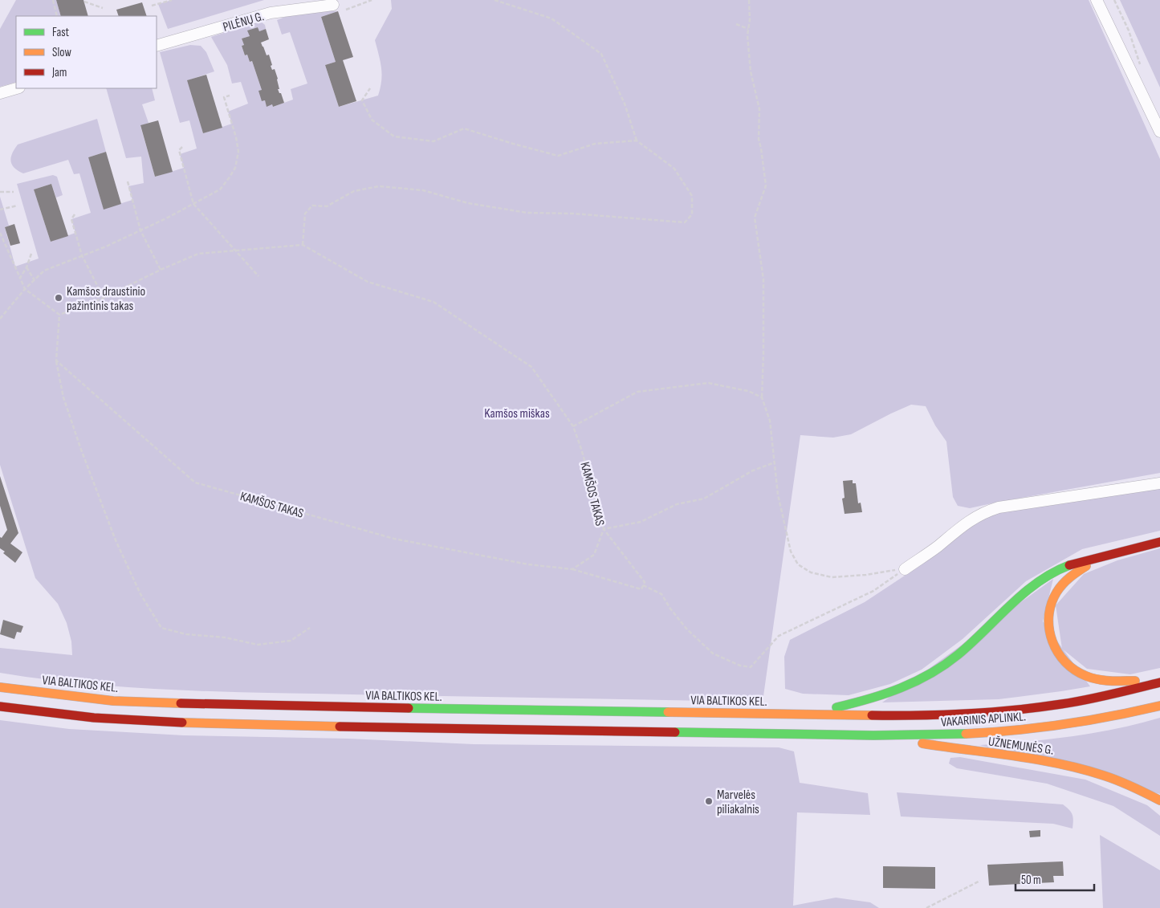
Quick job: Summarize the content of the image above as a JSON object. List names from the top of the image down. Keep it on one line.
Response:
{"streets":{"highway":["VIA BALTIKOS KEL.","VAKARINIS APLINKL.","UŽNEMUNĖS G."],"street":["PILĖNŲ G."],"path":["KAMŠOS TAKAS"]},"crossings":[["VIA BALTIKOS KEL.","VAKARINIS APLINKL."],["VAKARINIS APLINKL.","UŽNEMUNĖS G."]],"parks":["Kamšos miškas"],"places":["Kamšos draustinio pažintinis takas","Marvelės piliakalnis"],"legend":["Fast","Slow","Jam"],"scale_bar":"50 m"}
